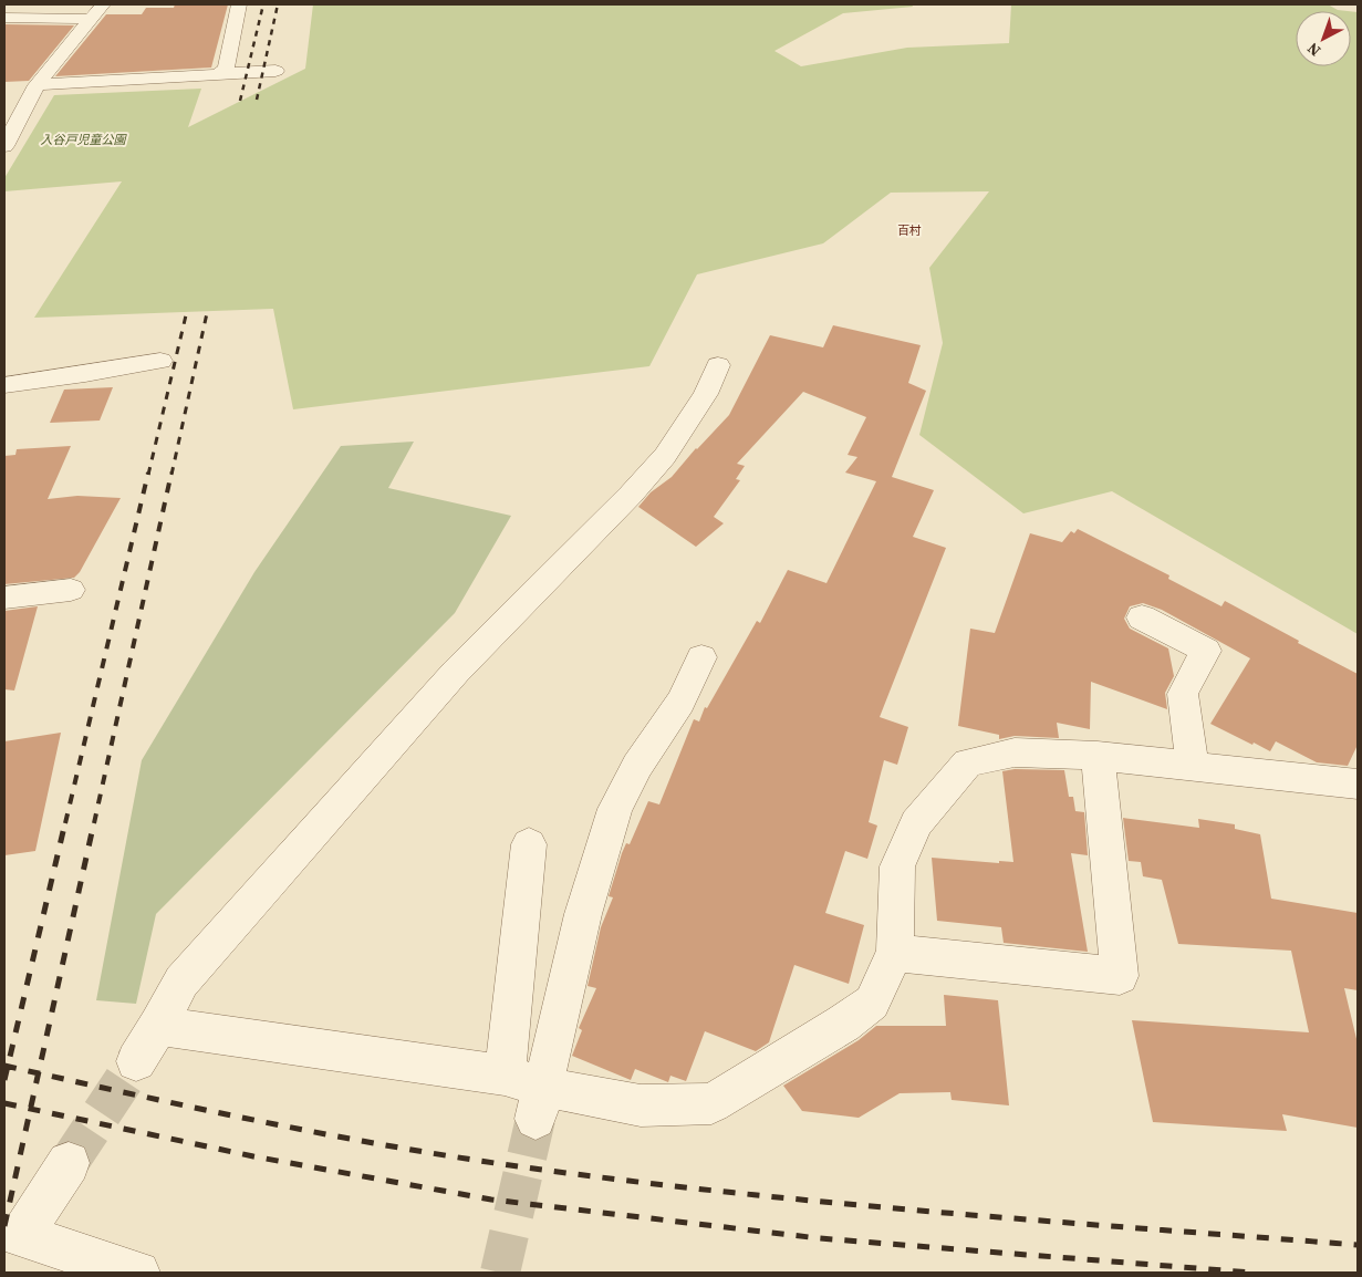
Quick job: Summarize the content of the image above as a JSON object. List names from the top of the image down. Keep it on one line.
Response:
{"districts":["百村"],"parks":["入谷戸児童公園"],"north":"bottom left"}
